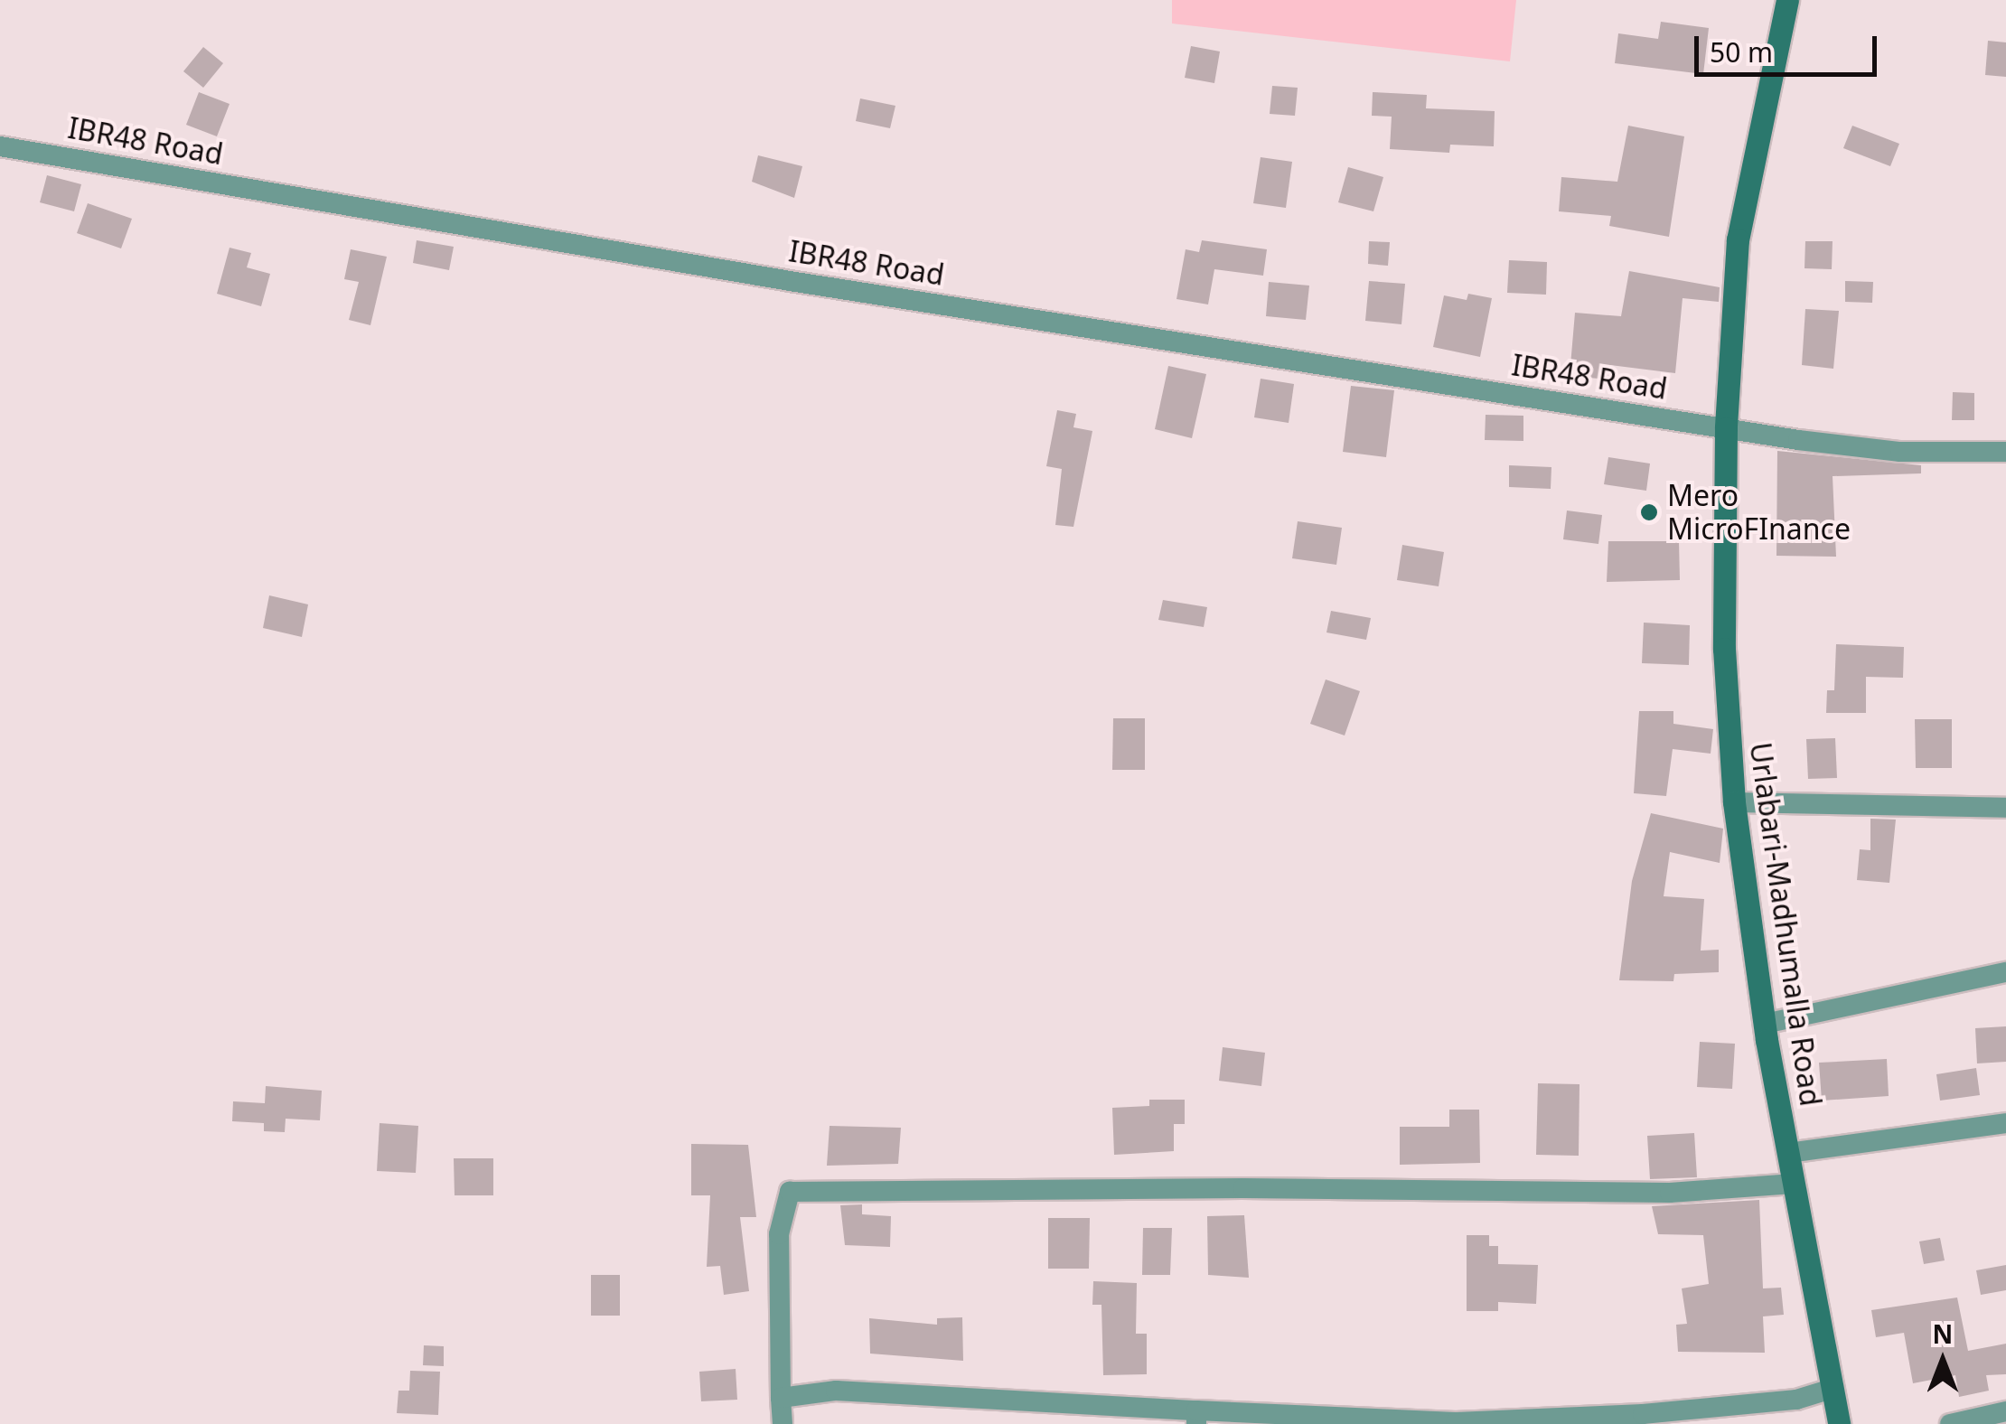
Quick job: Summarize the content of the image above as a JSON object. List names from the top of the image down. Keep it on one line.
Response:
{"streets":{"main road":["Urlabari-Madhumalla Road"],"street":["IBR48 Road"]},"crossings":[["IBR48 Road","Urlabari-Madhumalla Road"]],"places":["Mero MicroFInance"],"scale_bar":"50 m","north":"top"}
